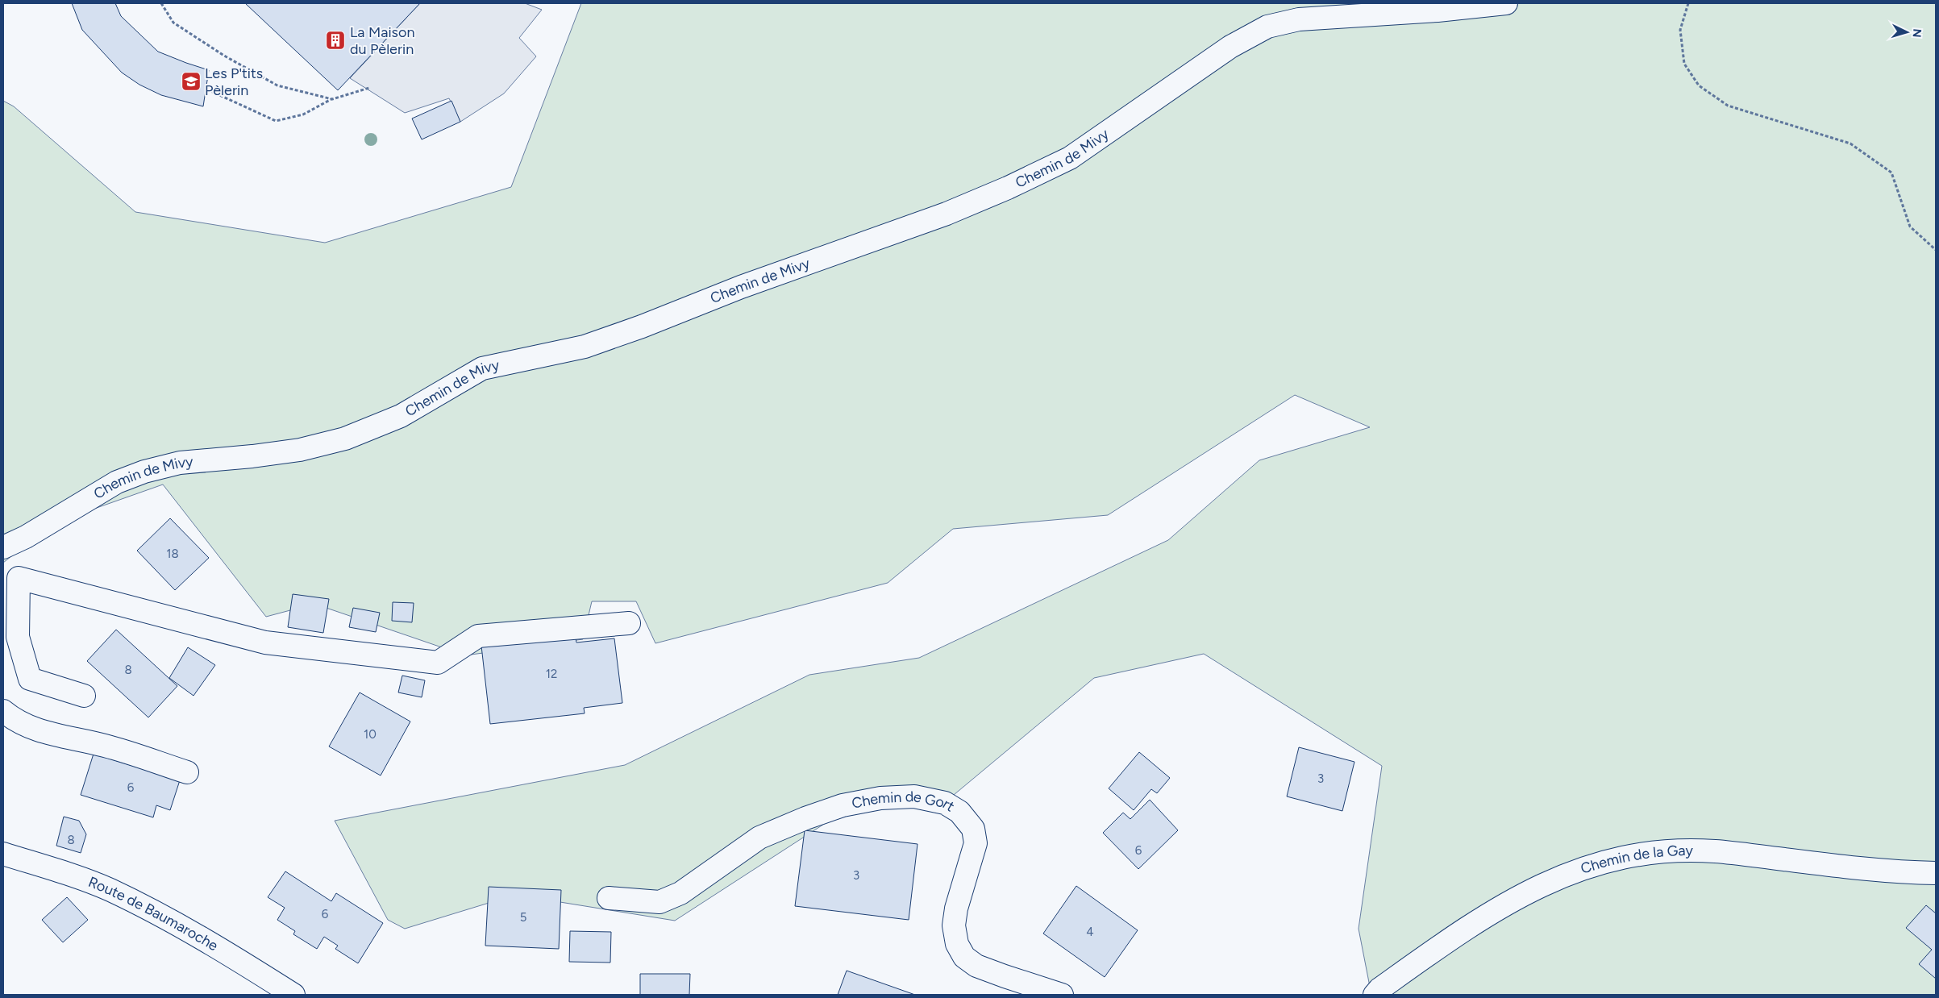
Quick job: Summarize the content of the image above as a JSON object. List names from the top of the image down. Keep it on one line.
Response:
{"streets":{"street":["Chemin de Mivy","Chemin de Gort","Chemin de la Gay","Route de Baumaroche"]},"places":{"building":["La Maison du Pèlerin"],"school or university":["Les P'tits Pèlerin"]},"house_numbers":["18","8","12","10","3","6","8","6","3","6","5","4"],"north":"right"}
